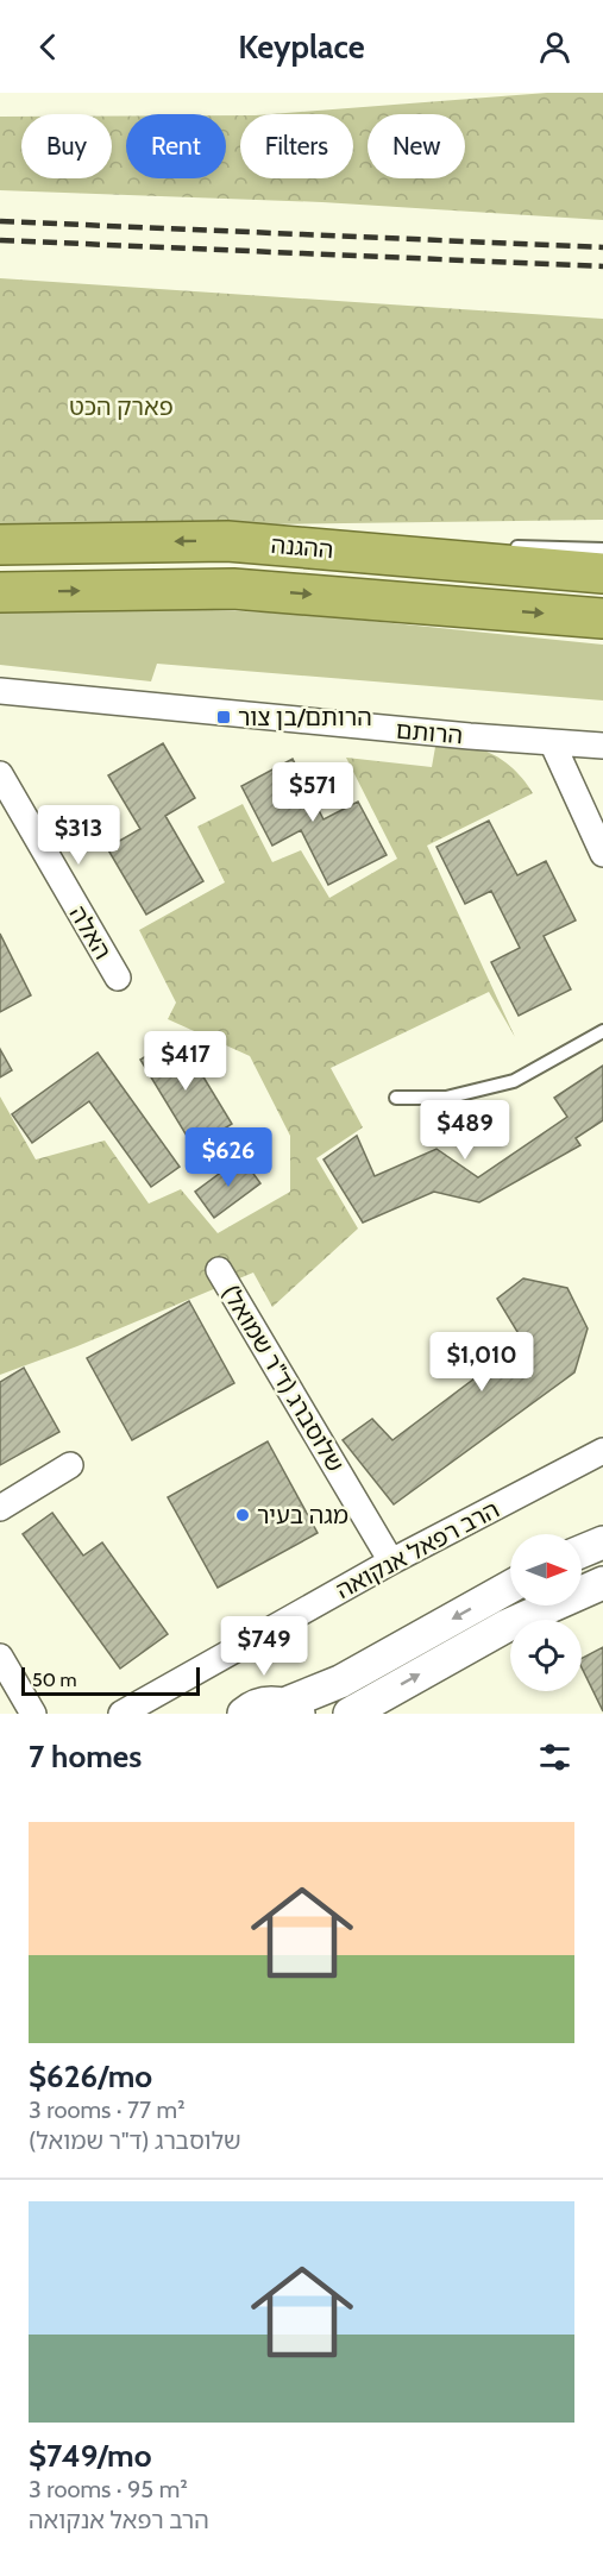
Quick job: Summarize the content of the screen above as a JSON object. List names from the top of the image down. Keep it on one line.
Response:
{"streets":{"highway":["ההגנה"],"street":["הרותם","האלה","שלוסברג (ד\"ר שמואל)","הרב רפאל אנקואה"]},"crossings":[["שלוסברג (ד\"ר שמואל)","הרב רפאל אנקואה"]],"parks":["פארק הכט"],"places":{"transit":["הרותם/בן צור"],"other":["מגה בעיר"]},"scale_bar":"50 m","north":"right","page":{"header":"Keyplace","chip":["Buy","Rent","Filters","New"],"price":["$571","$313","$417","$489","$626","$1,010","$749"],"scale":"50 m","heading":"7 homes","list":[{"name":"$626/mo","note":"3 rooms · 77 m² · שלוסברג (ד\"ר שמואל)"},{"name":"$749/mo","note":"3 rooms · 95 m² · הרב רפאל אנקואה"}]}}
